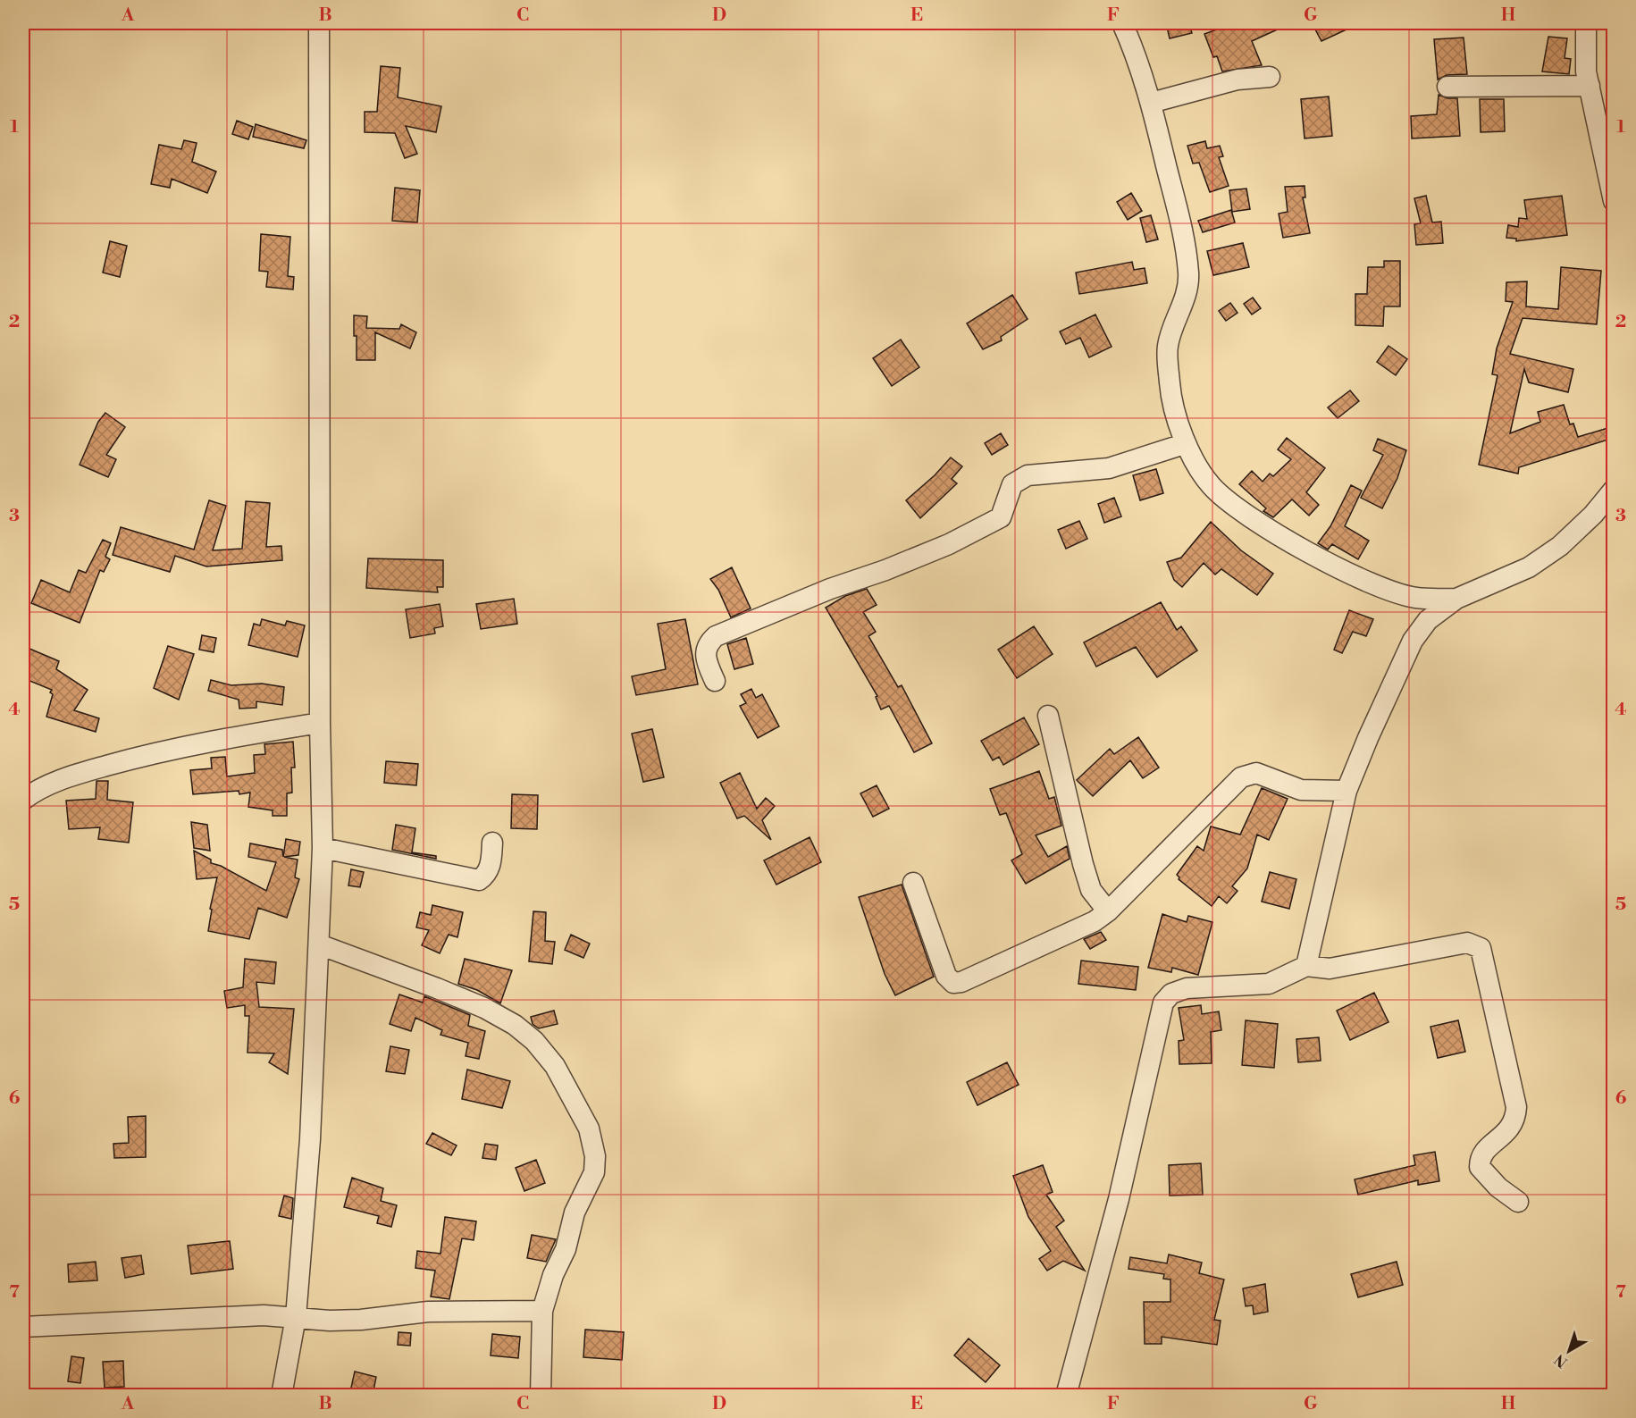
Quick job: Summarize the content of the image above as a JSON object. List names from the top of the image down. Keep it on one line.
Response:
{"north":"bottom left","grid":{"columns":["A","B","C","D","E","F","G","H"],"rows":["1","2","3","4","5","6","7"]}}
